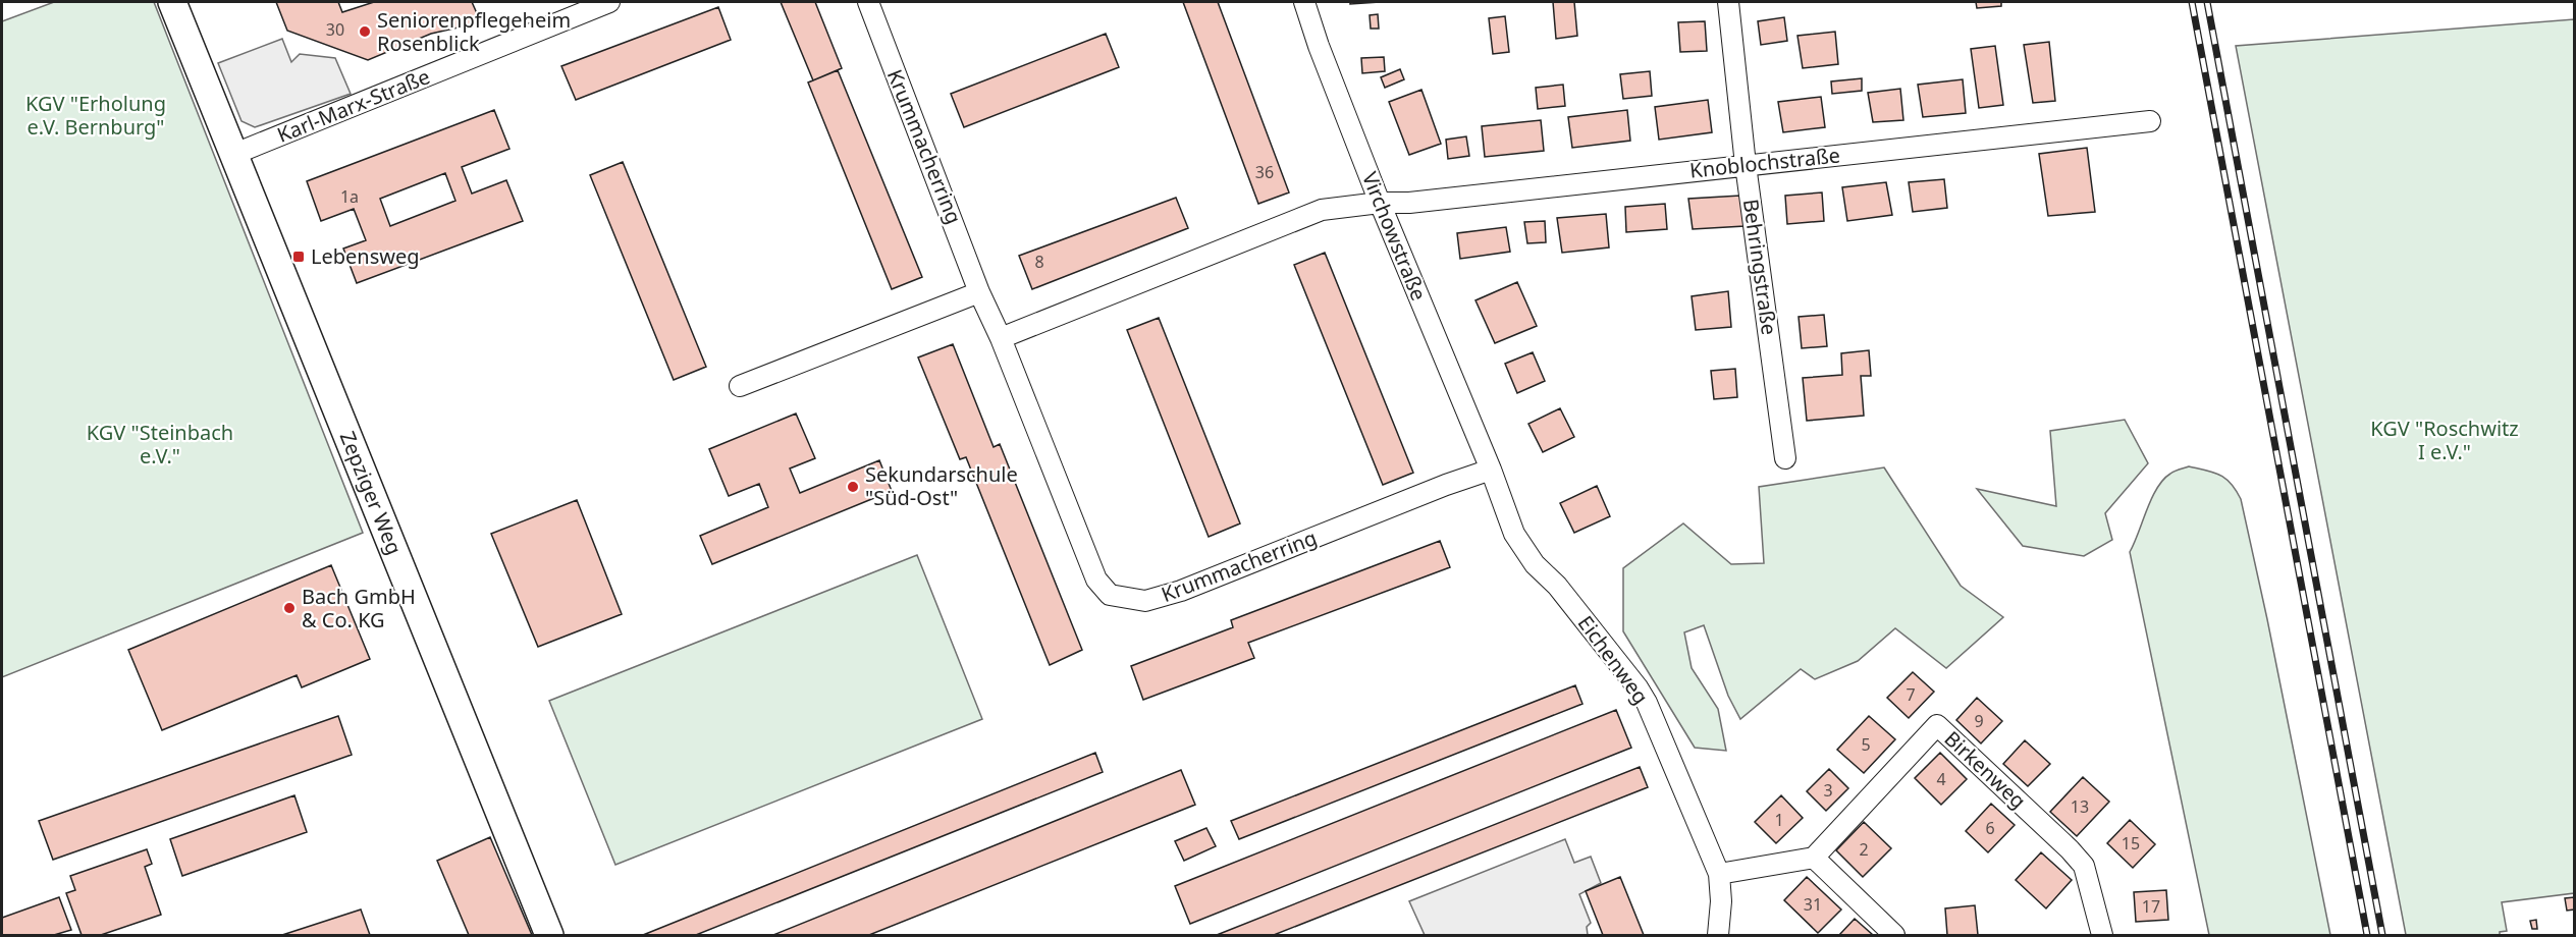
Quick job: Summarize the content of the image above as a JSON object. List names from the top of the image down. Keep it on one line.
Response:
{"streets":{"street":["Karl-Marx-Straße","Krummacherring","Knoblochstraße","Virchowstraße","Behringstraße","Zepziger Weg","Eichenweg","Birkenweg"]},"crossings":[["Karl-Marx-Straße","Zepziger Weg"],["Krummacherring","Virchowstraße"],["Krummacherring","Eichenweg"],["Knoblochstraße","Virchowstraße"],["Knoblochstraße","Behringstraße"],["Virchowstraße","Eichenweg"]],"parks":["KGV \"Erholung e.V. Bernburg\"","KGV \"Roschwitz I e.V.\"","KGV \"Steinbach e.V.\""],"places":{"other":["Seniorenpflegeheim Rosenblick","Sekundarschule \"Süd-Ost\"","Bach GmbH & Co. KG"],"transit":["Lebensweg"]},"house_numbers":["30","36","1a","8","7","9","5","4","3","13","1","6","15","2","31","17"]}
